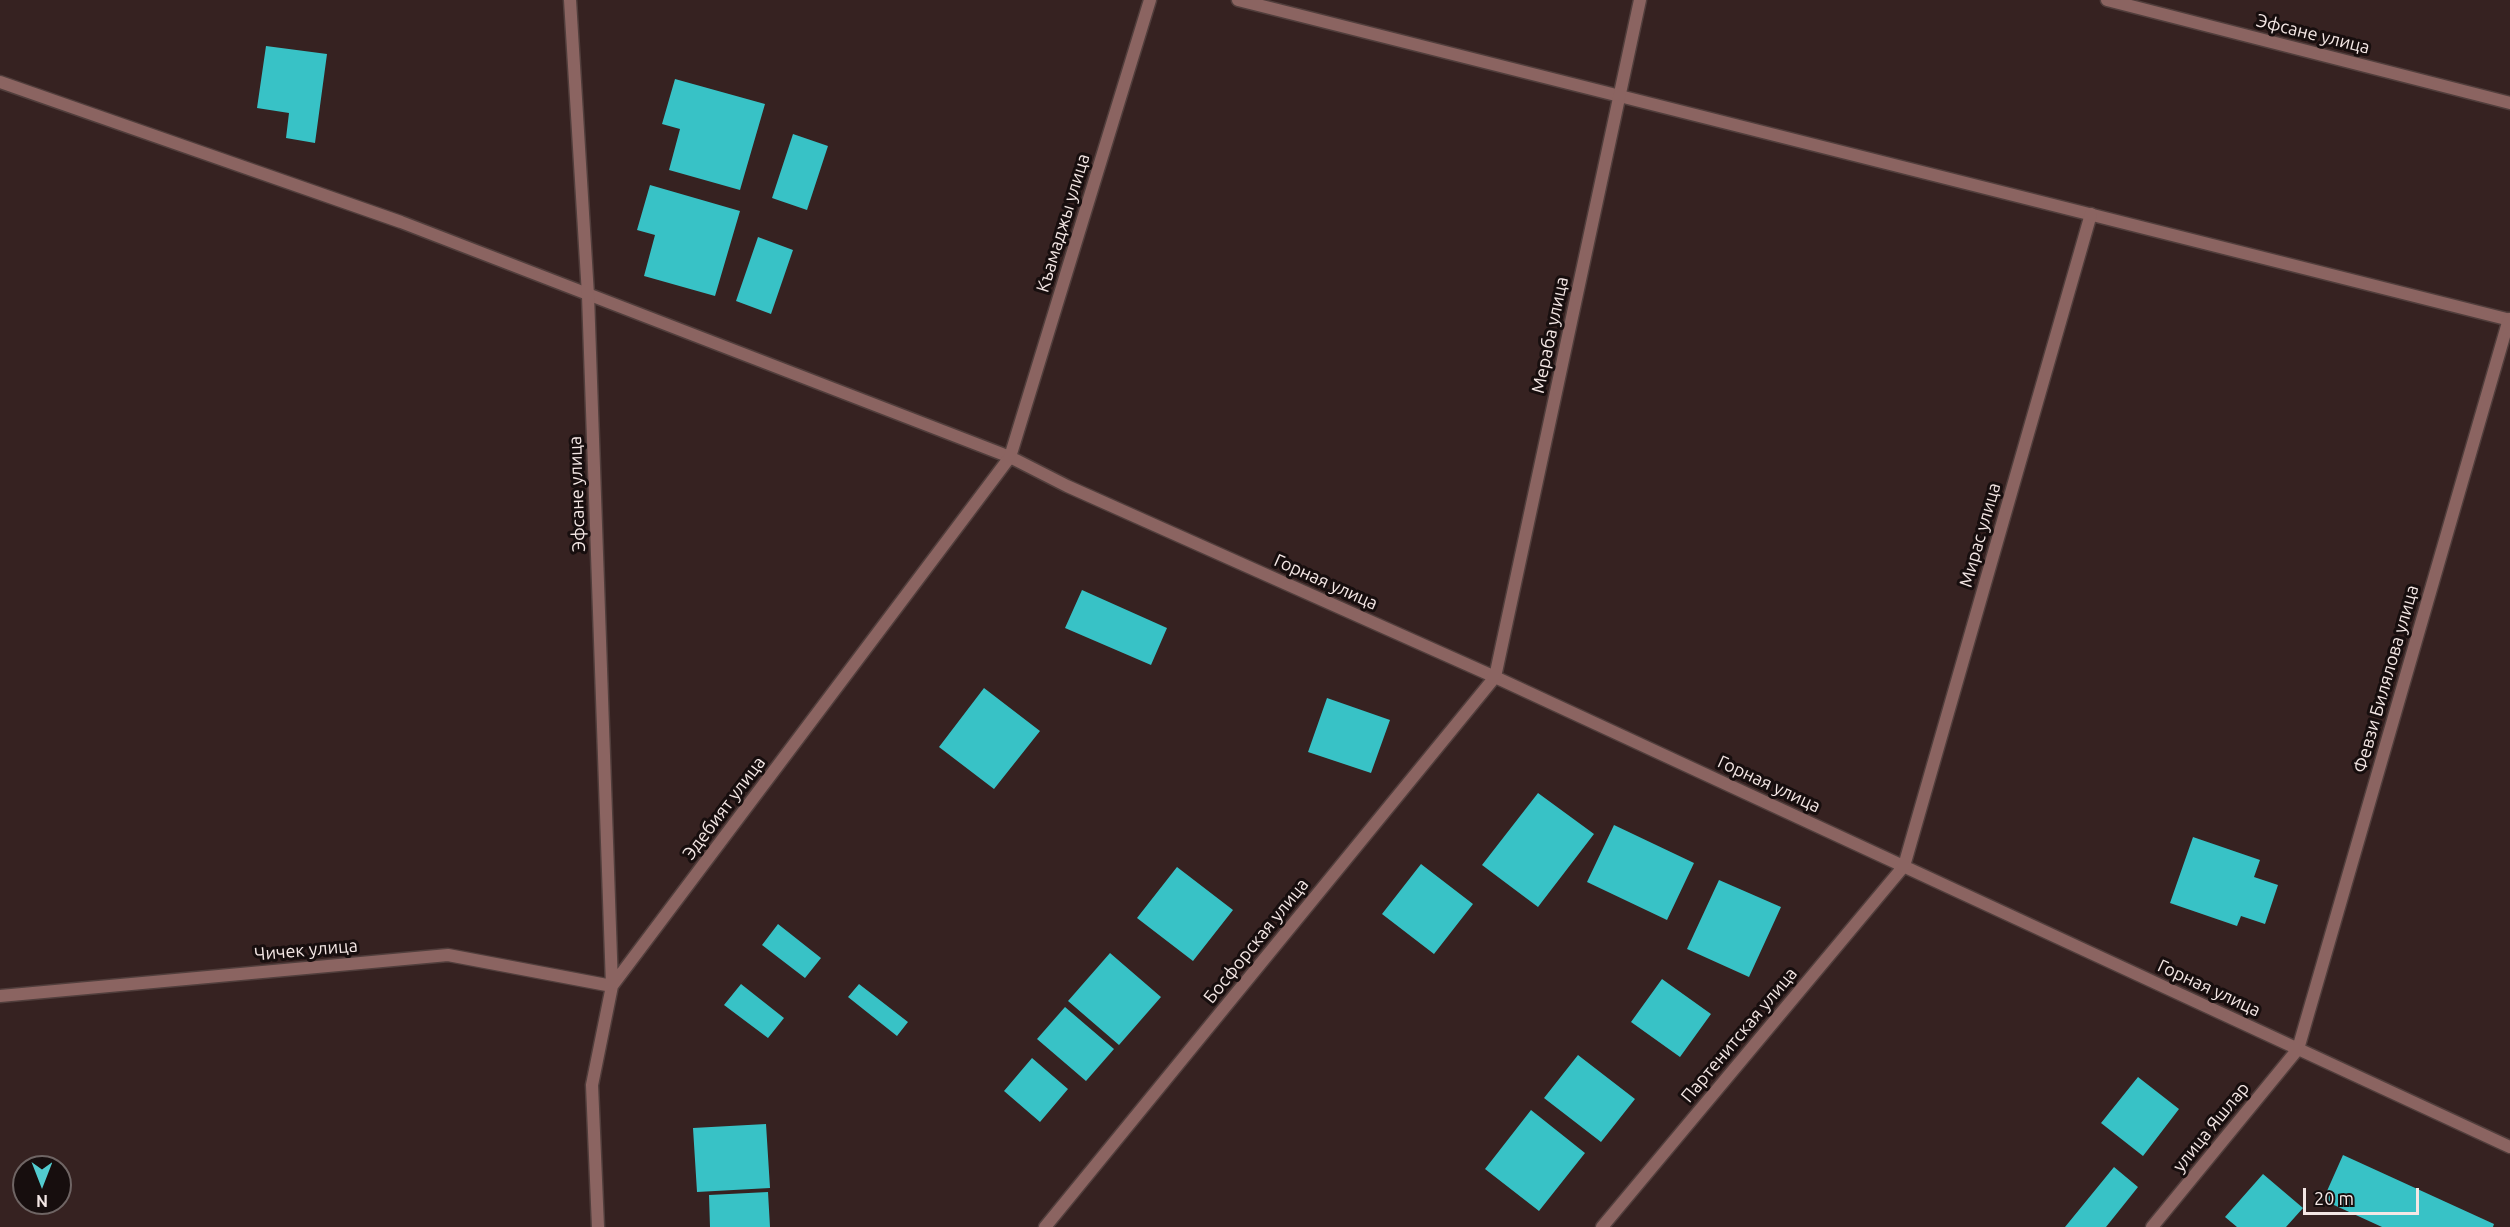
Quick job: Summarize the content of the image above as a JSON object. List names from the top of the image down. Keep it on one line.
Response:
{"streets":{"street":["Эфсане улица","Къамаджы улица","Мераба улица","Мирас улица","Горная улица","Февзи Билялова улица","Эдебият улица","Босфорская улица","Чичек улица","Партенитская улица","улица Яшлар"]},"crossings":[["Эфсане улица","Горная улица"],["Эфсане улица","Эдебият улица"],["Эфсане улица","Чичек улица"],["Къамаджы улица","Горная улица"],["Къамаджы улица","Эдебият улица"],["Мераба улица","Горная улица"],["Мераба улица","Босфорская улица"],["Мирас улица","Горная улица"],["Мирас улица","Партенитская улица"],["Горная улица","Февзи Билялова улица"],["Горная улица","Эдебият улица"],["Горная улица","Босфорская улица"],["Горная улица","Партенитская улица"],["Горная улица","улица Яшлар"],["Февзи Билялова улица","улица Яшлар"],["Эдебият улица","Чичек улица"]],"scale_bar":"20 m","north":"bottom"}
